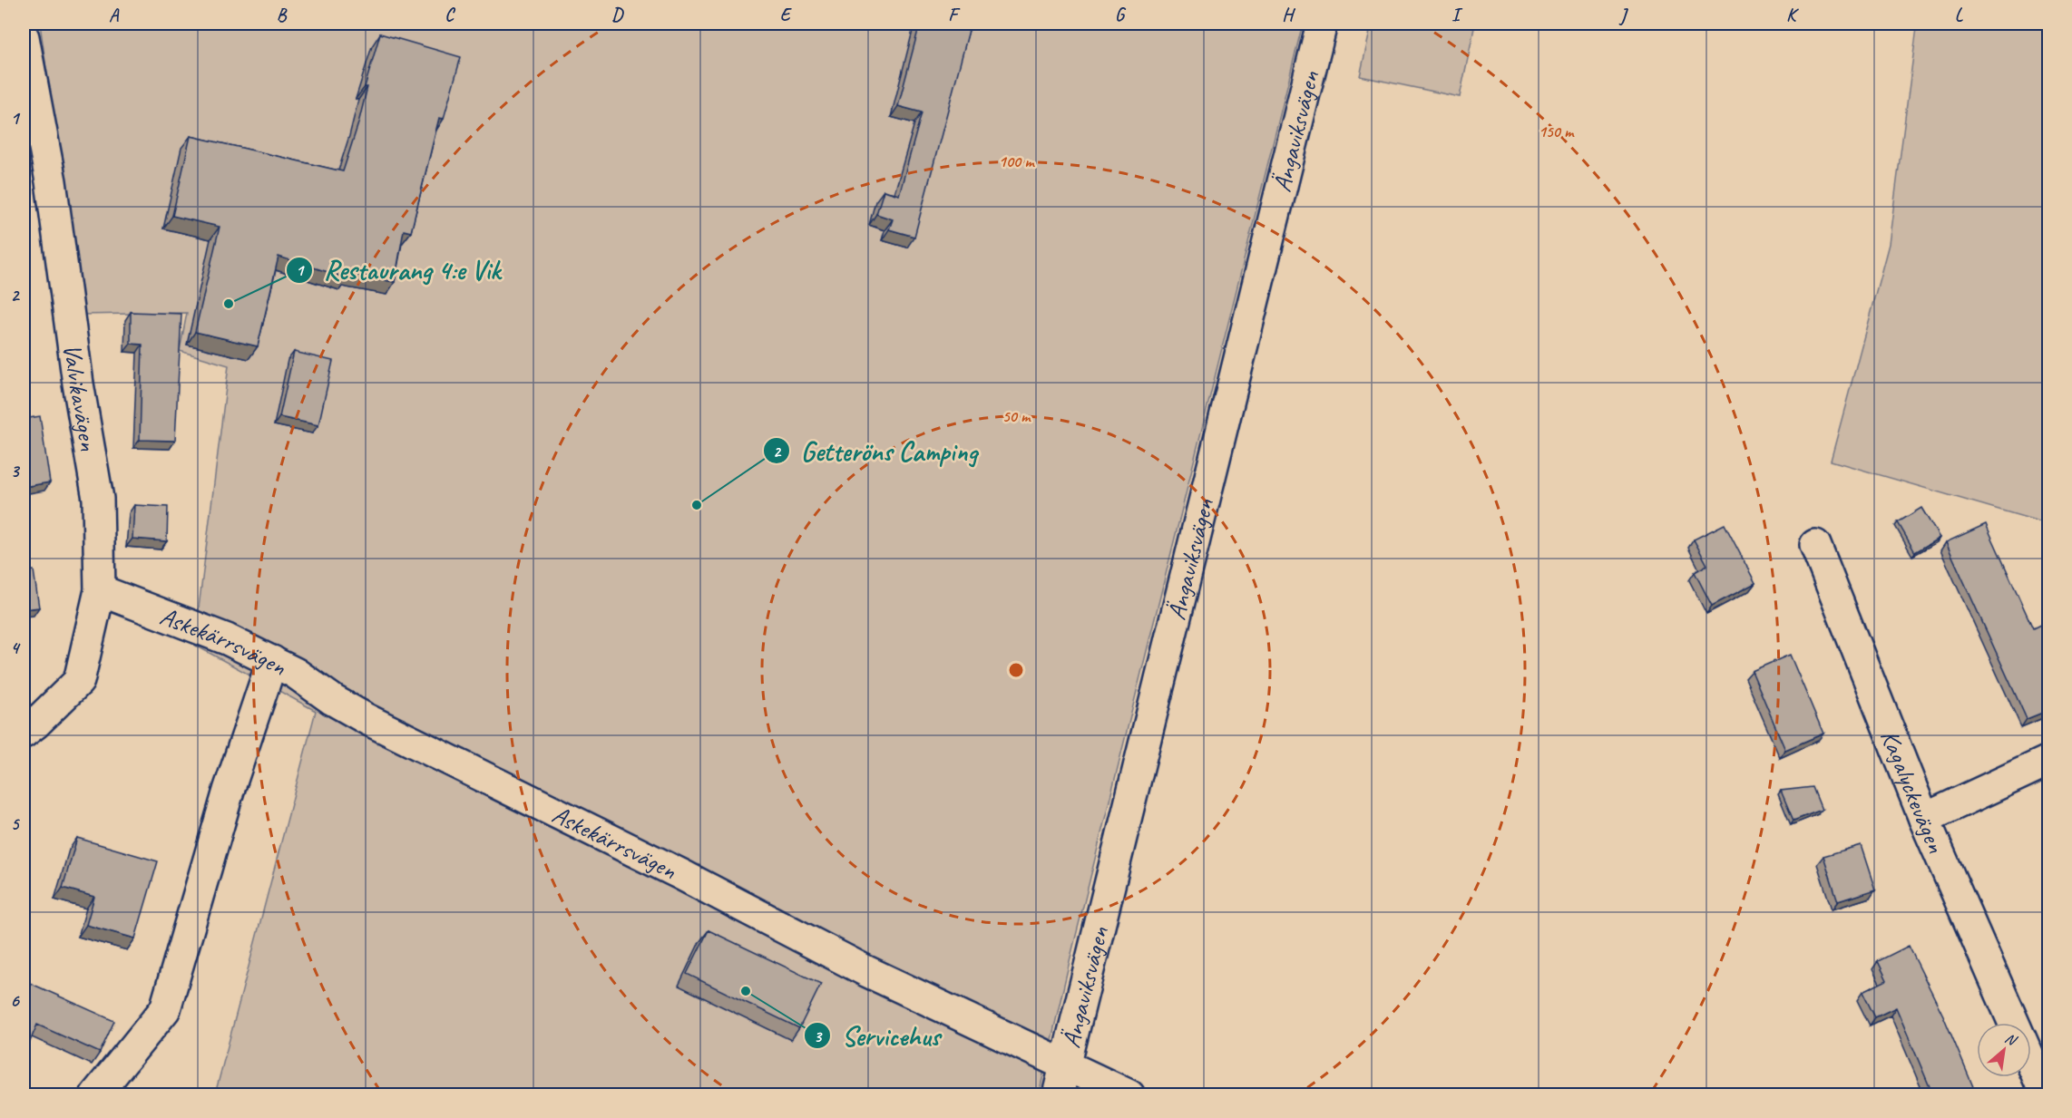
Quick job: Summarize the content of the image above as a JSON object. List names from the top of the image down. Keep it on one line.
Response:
{"streets":{"street":["Ängaviksvägen","Valvikavägen","Askekärrsvägen","Kagalyckevägen"]},"crossings":[["Ängaviksvägen","Askekärrsvägen"],["Valvikavägen","Askekärrsvägen"]],"places":["Restaurang 4:e Vik","Getteröns Camping","Servicehus"],"north":"top right","grid":{"columns":["A","B","C","D","E","F","G","H","I","J","K","L"],"rows":["1","2","3","4","5","6"]},"rings":["150 m","100 m","50 m"]}
